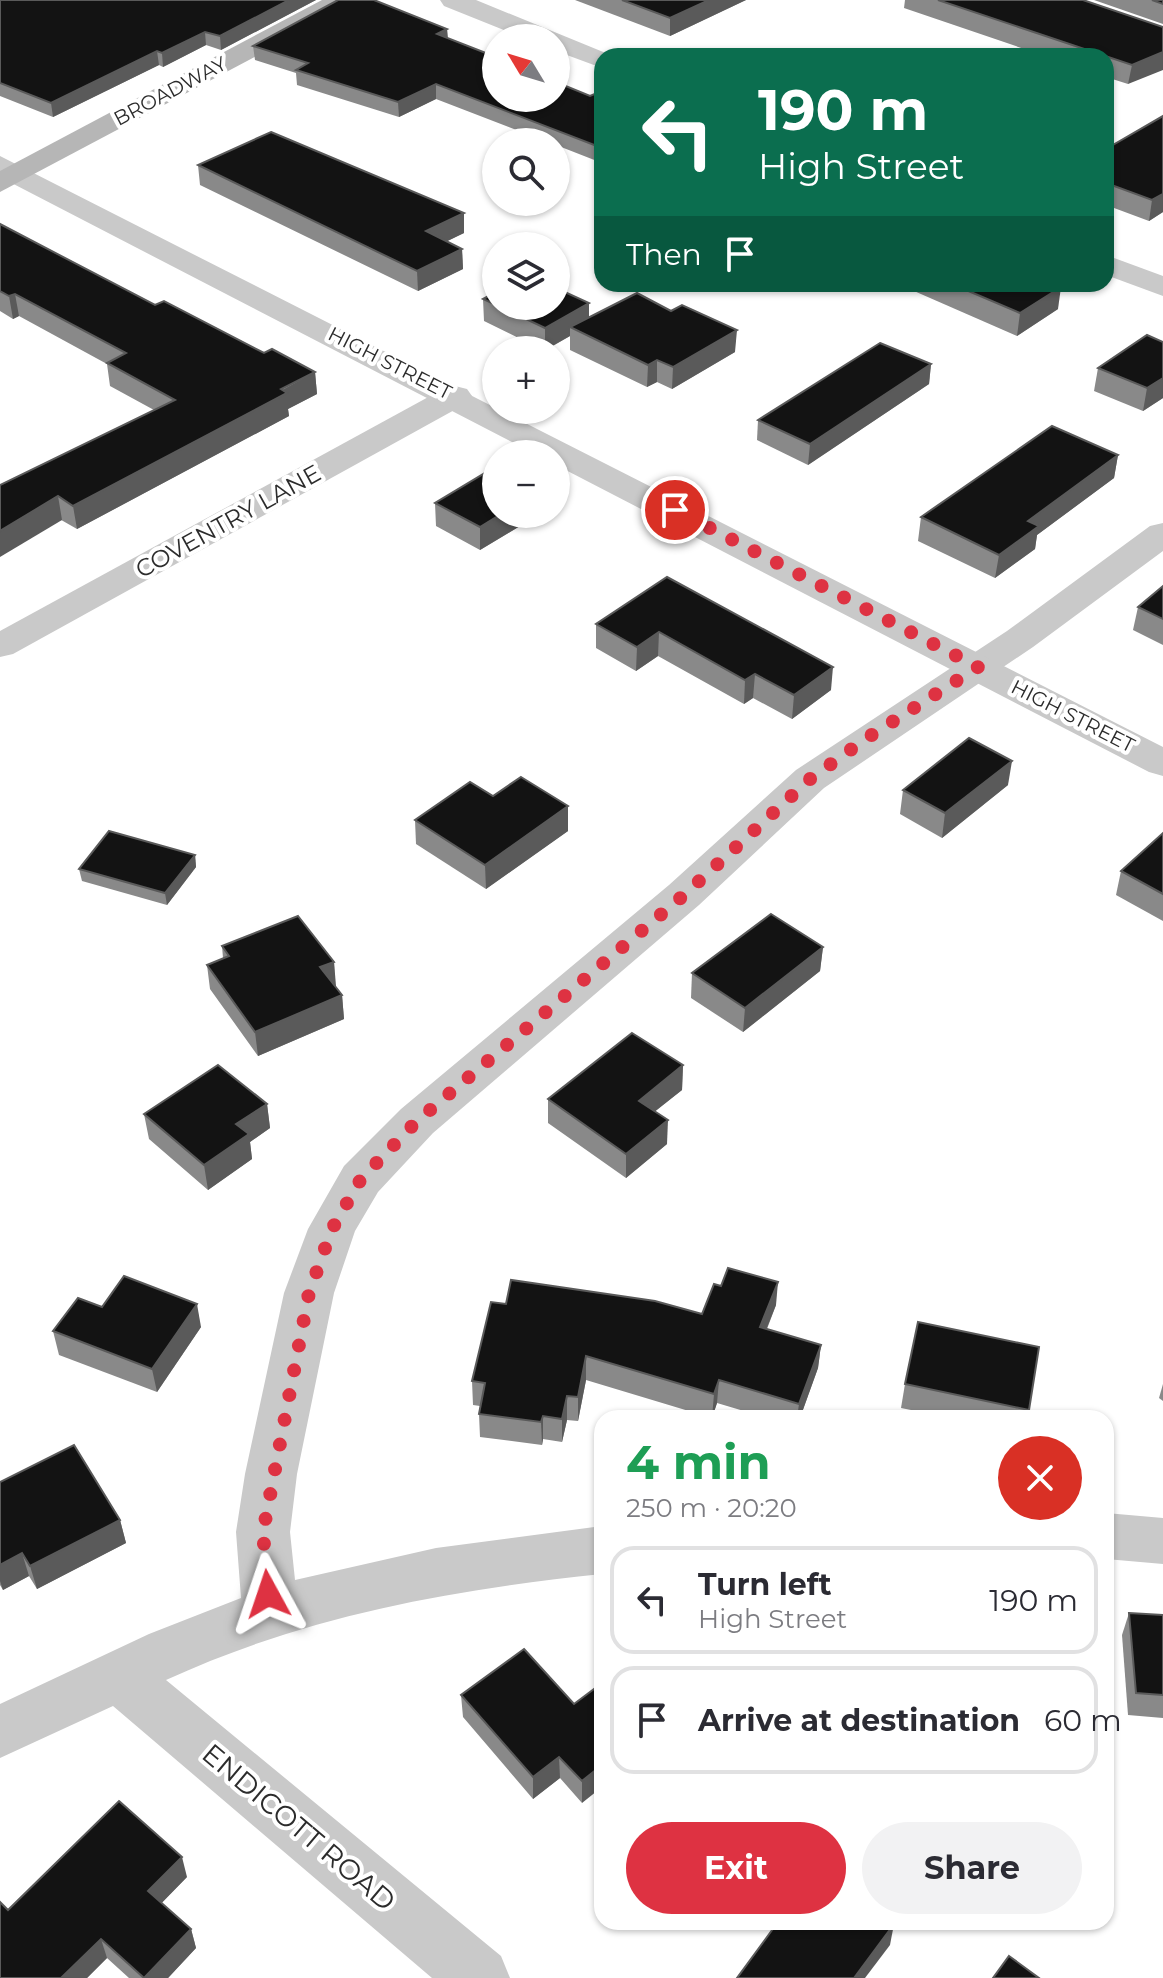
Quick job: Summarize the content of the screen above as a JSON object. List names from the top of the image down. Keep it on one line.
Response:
{"streets":{"main road":["BROADWAY"],"street":["HIGH STREET","COVENTRY LANE","ENDICOTT ROAD"]},"crossings":[["BROADWAY","HIGH STREET"],["HIGH STREET","COVENTRY LANE"]],"north":"top left","page":{"map_buttons":["+","−"],"turn":["190 m","High Street"],"then":"Then","heading":["4 min","250 m · 20:20"],"list":[{"name":"Turn left","note":"High Street","value":"190 m"},{"name":"Arrive at destination","value":"60 m"}],"buttons":["Exit","Share"]}}
